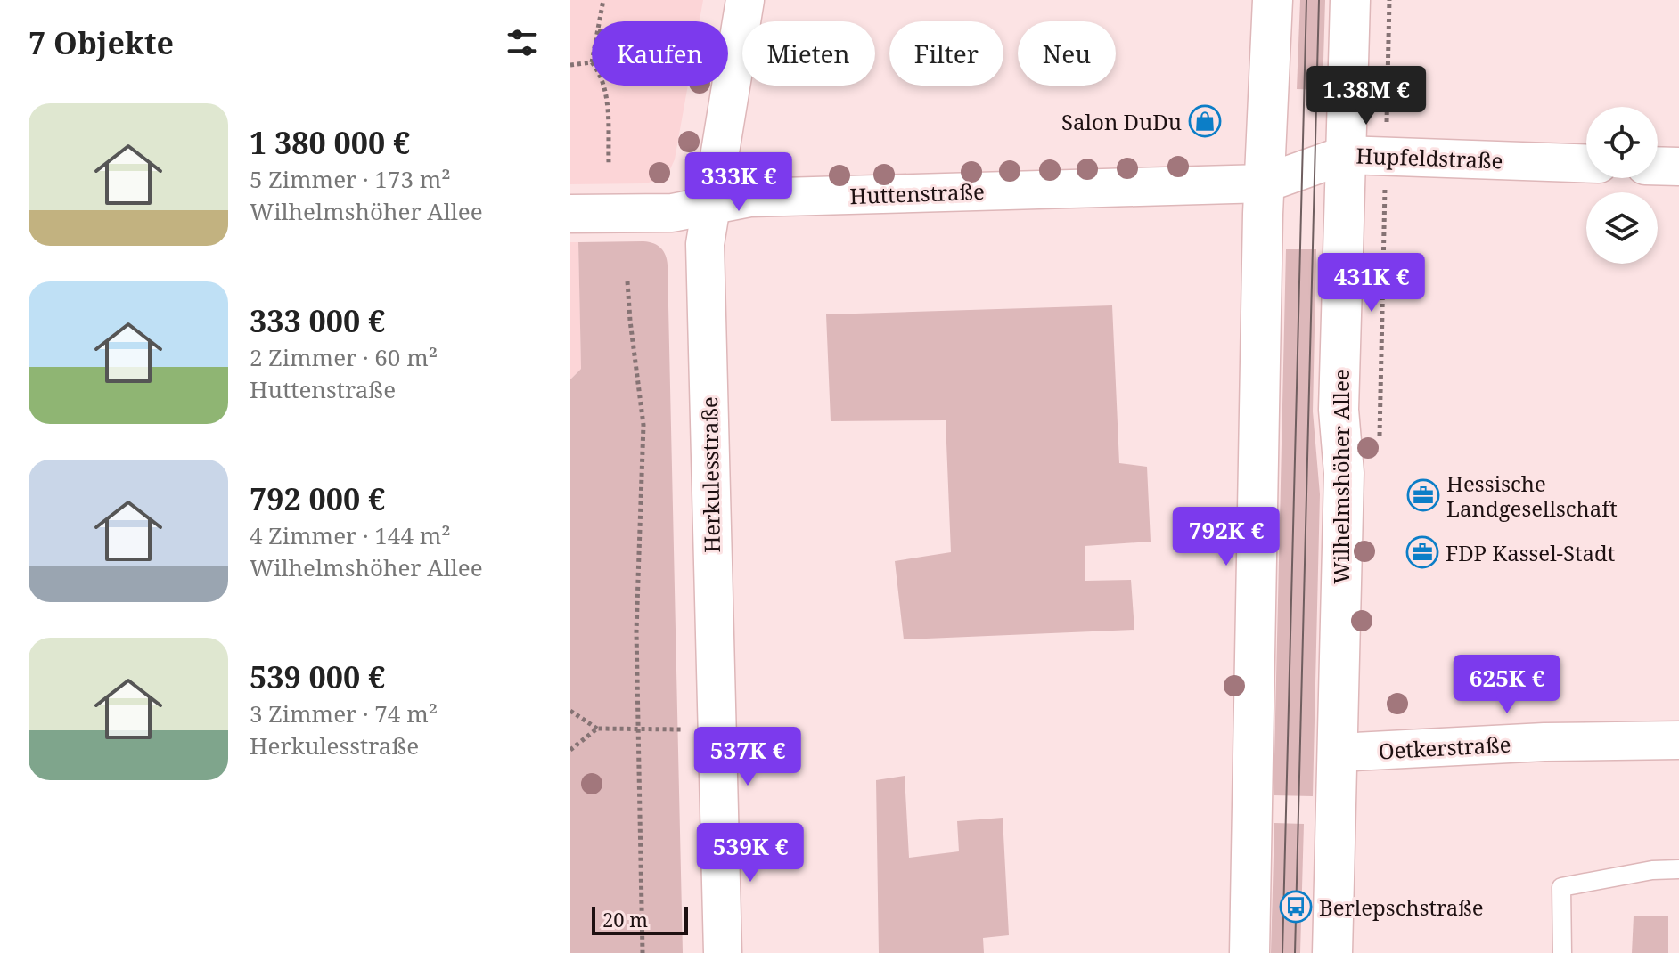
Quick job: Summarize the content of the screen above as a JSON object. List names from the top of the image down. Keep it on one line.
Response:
{"streets":{"main road":["Wilhelmshöher Allee"],"street":["Hupfeldstraße","Huttenstraße","Herkulesstraße","Oetkerstraße"]},"crossings":[["Hupfeldstraße","Huttenstraße"],["Hupfeldstraße","Wilhelmshöher Allee"],["Huttenstraße","Herkulesstraße"],["Wilhelmshöher Allee","Oetkerstraße"]],"places":{"shop":["Salon DuDu"],"office":["Hessische Landgesellschaft","FDP Kassel-Stadt"],"bus stop":["Berlepschstraße"]},"scale_bar":"20 m","page":{"heading":"7 Objekte","chip":["Kaufen","Mieten","Filter","Neu"],"price":["1.38M €","333K €","431K €","792K €","625K €","537K €","539K €"],"list":[{"name":"1 380 000 €","note":"5 Zimmer · 173 m² · Wilhelmshöher Allee"},{"name":"333 000 €","note":"2 Zimmer · 60 m² · Huttenstraße"},{"name":"792 000 €","note":"4 Zimmer · 144 m² · Wilhelmshöher Allee"},{"name":"539 000 €","note":"3 Zimmer · 74 m² · Herkulesstraße"}],"scale":"20 m"}}
